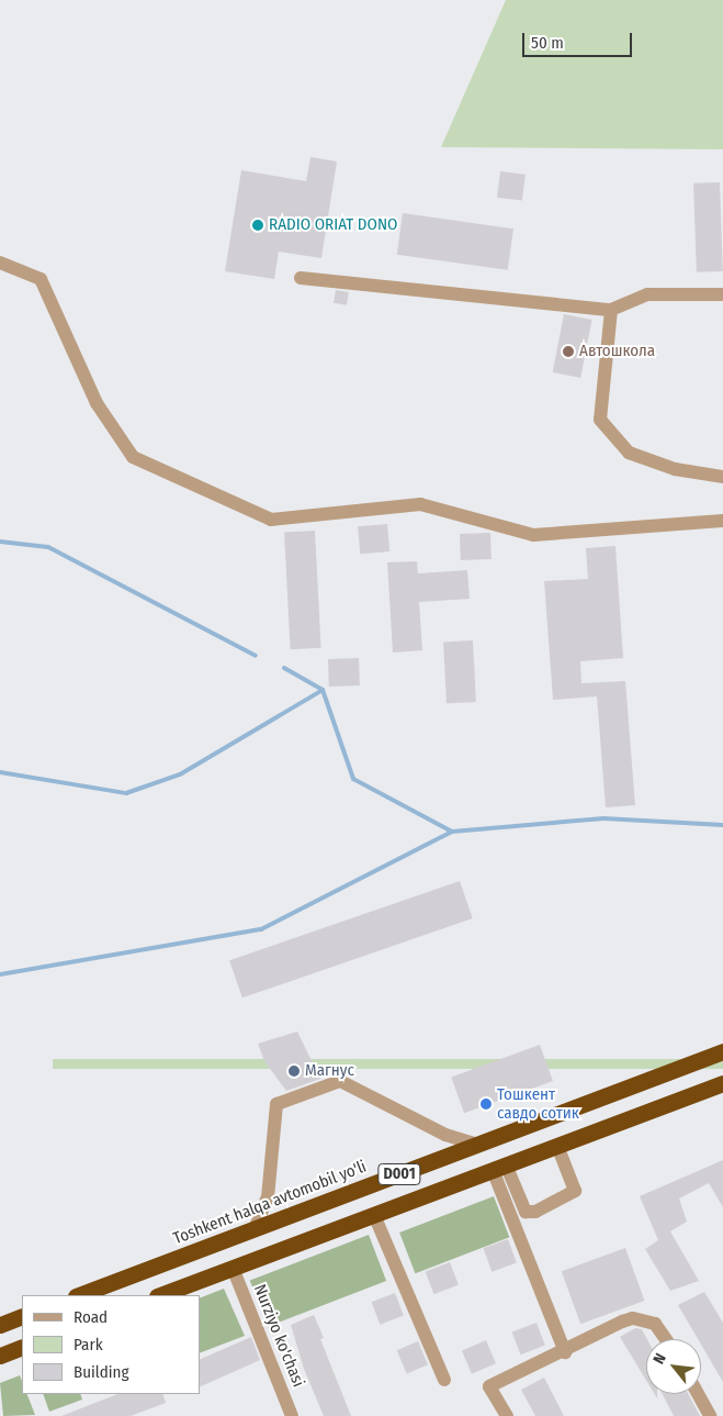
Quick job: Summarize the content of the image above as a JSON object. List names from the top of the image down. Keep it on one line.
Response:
{"streets":{"highway":["D001","Toshkent halqa avtomobil yo'li"],"street":["Nurziyo ko'chasi"]},"crossings":[["D001","Nurziyo ko'chasi"]],"places":["RADIO ORIAT DONO","Автошкола","Магнус","Тошкент савдо сотик"],"legend":["Road","Park","Building"],"scale_bar":"50 m","north":"top left"}
